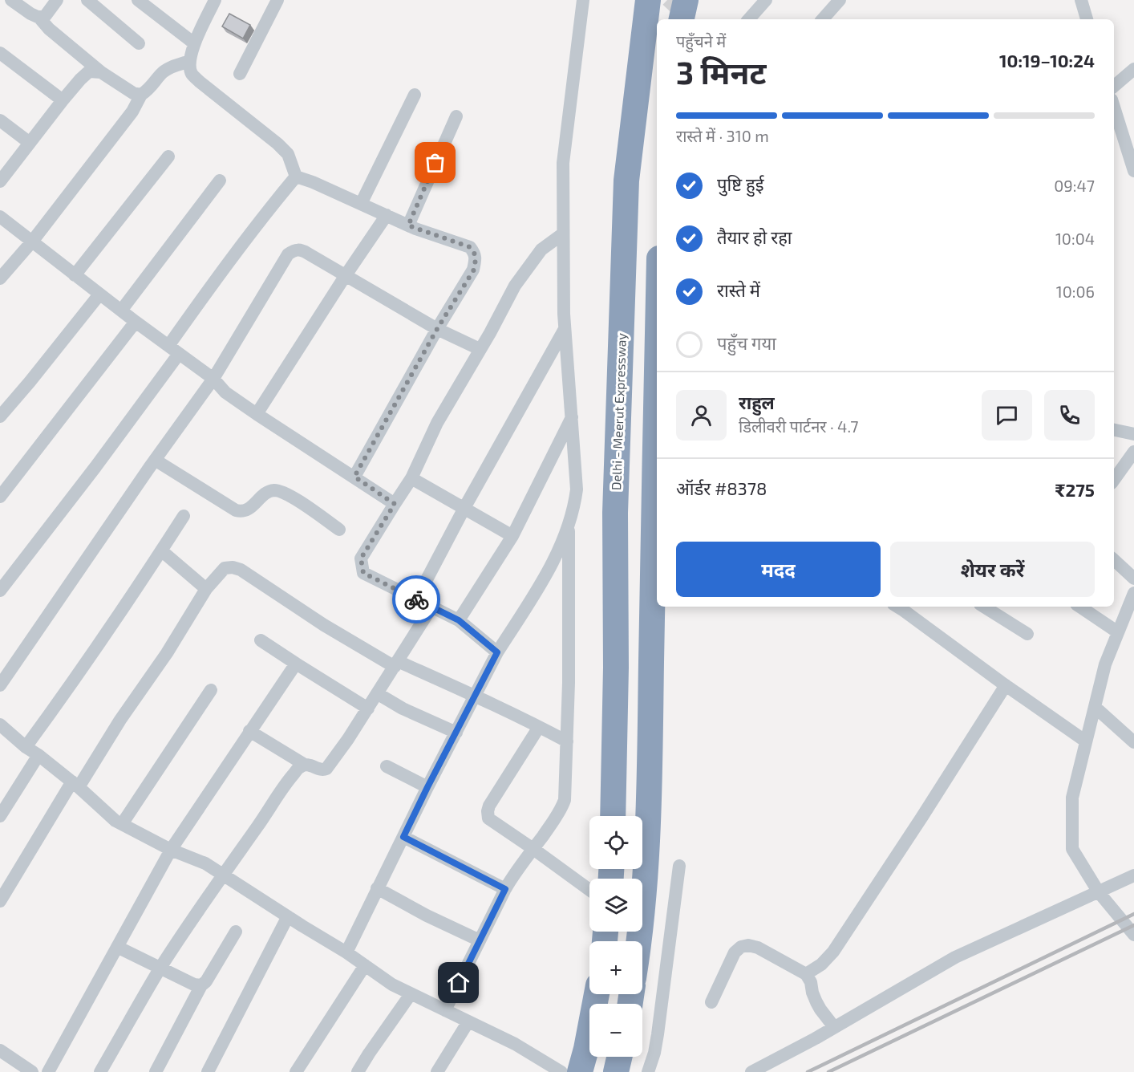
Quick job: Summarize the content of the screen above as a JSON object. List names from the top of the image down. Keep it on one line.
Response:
{"streets":{"highway":["Delhi - Meerut Expressway"]},"page":{"heading":["3 मिनट","पहुँचने में","10:19–10:24"],"panel":["राहुल","डिलीवरी पार्टनर · 4.7","ऑर्डर #8378","₹275"],"bar":"रास्ते में · 310 m","list":[["पुष्टि हुई","09:47"],["तैयार हो रहा","10:04"],["रास्ते में","10:06"],"पहुँच गया"],"buttons":["मदद","शेयर करें"],"map_buttons":["+","−"]}}
